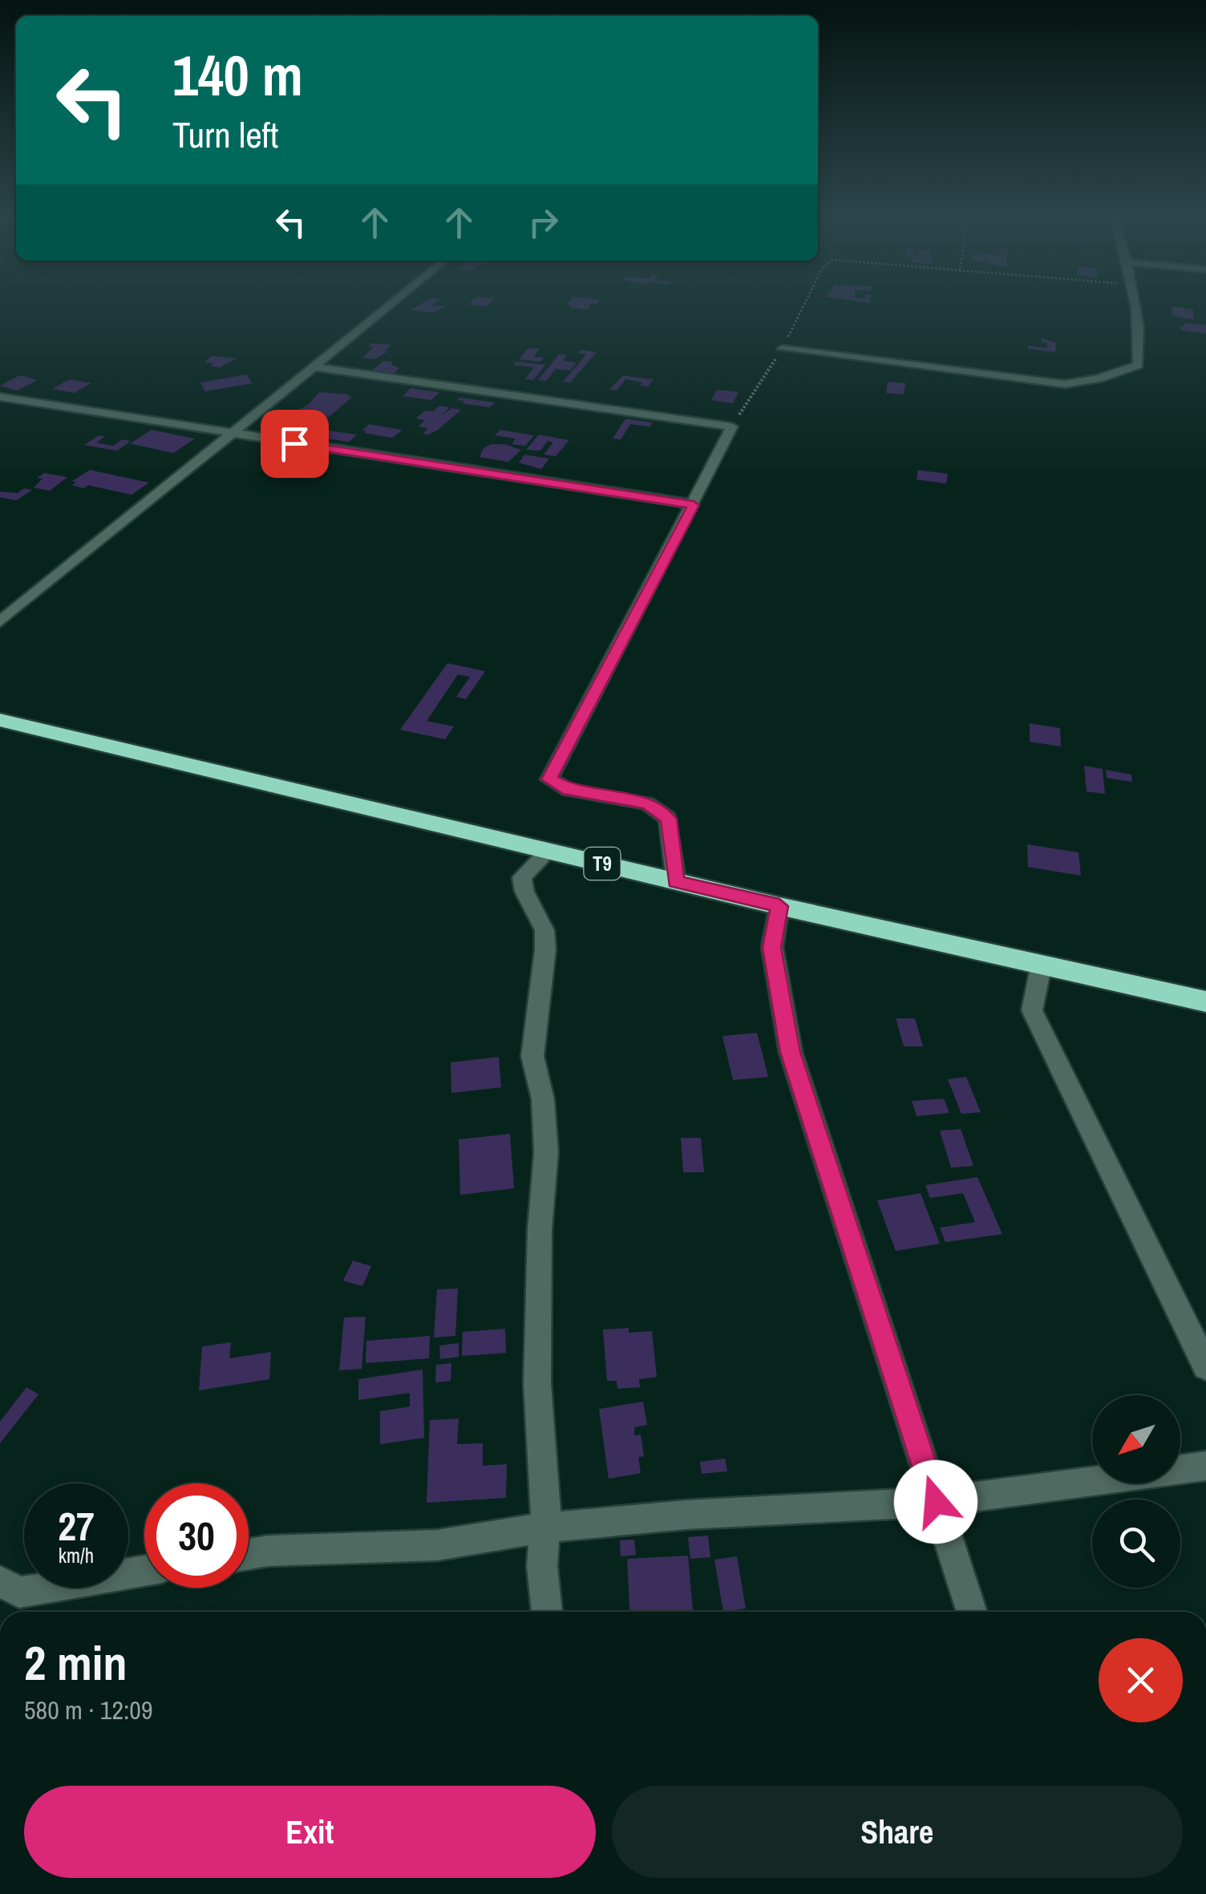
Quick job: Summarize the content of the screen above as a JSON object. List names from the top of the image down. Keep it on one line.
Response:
{"streets":{"highway":["T9"]},"north":"bottom left","page":{"turn":["140 m","Turn left"],"speed":"27 km/h","limit":"30","heading":["2 min","580 m · 12:09"],"buttons":["Exit","Share"]}}
